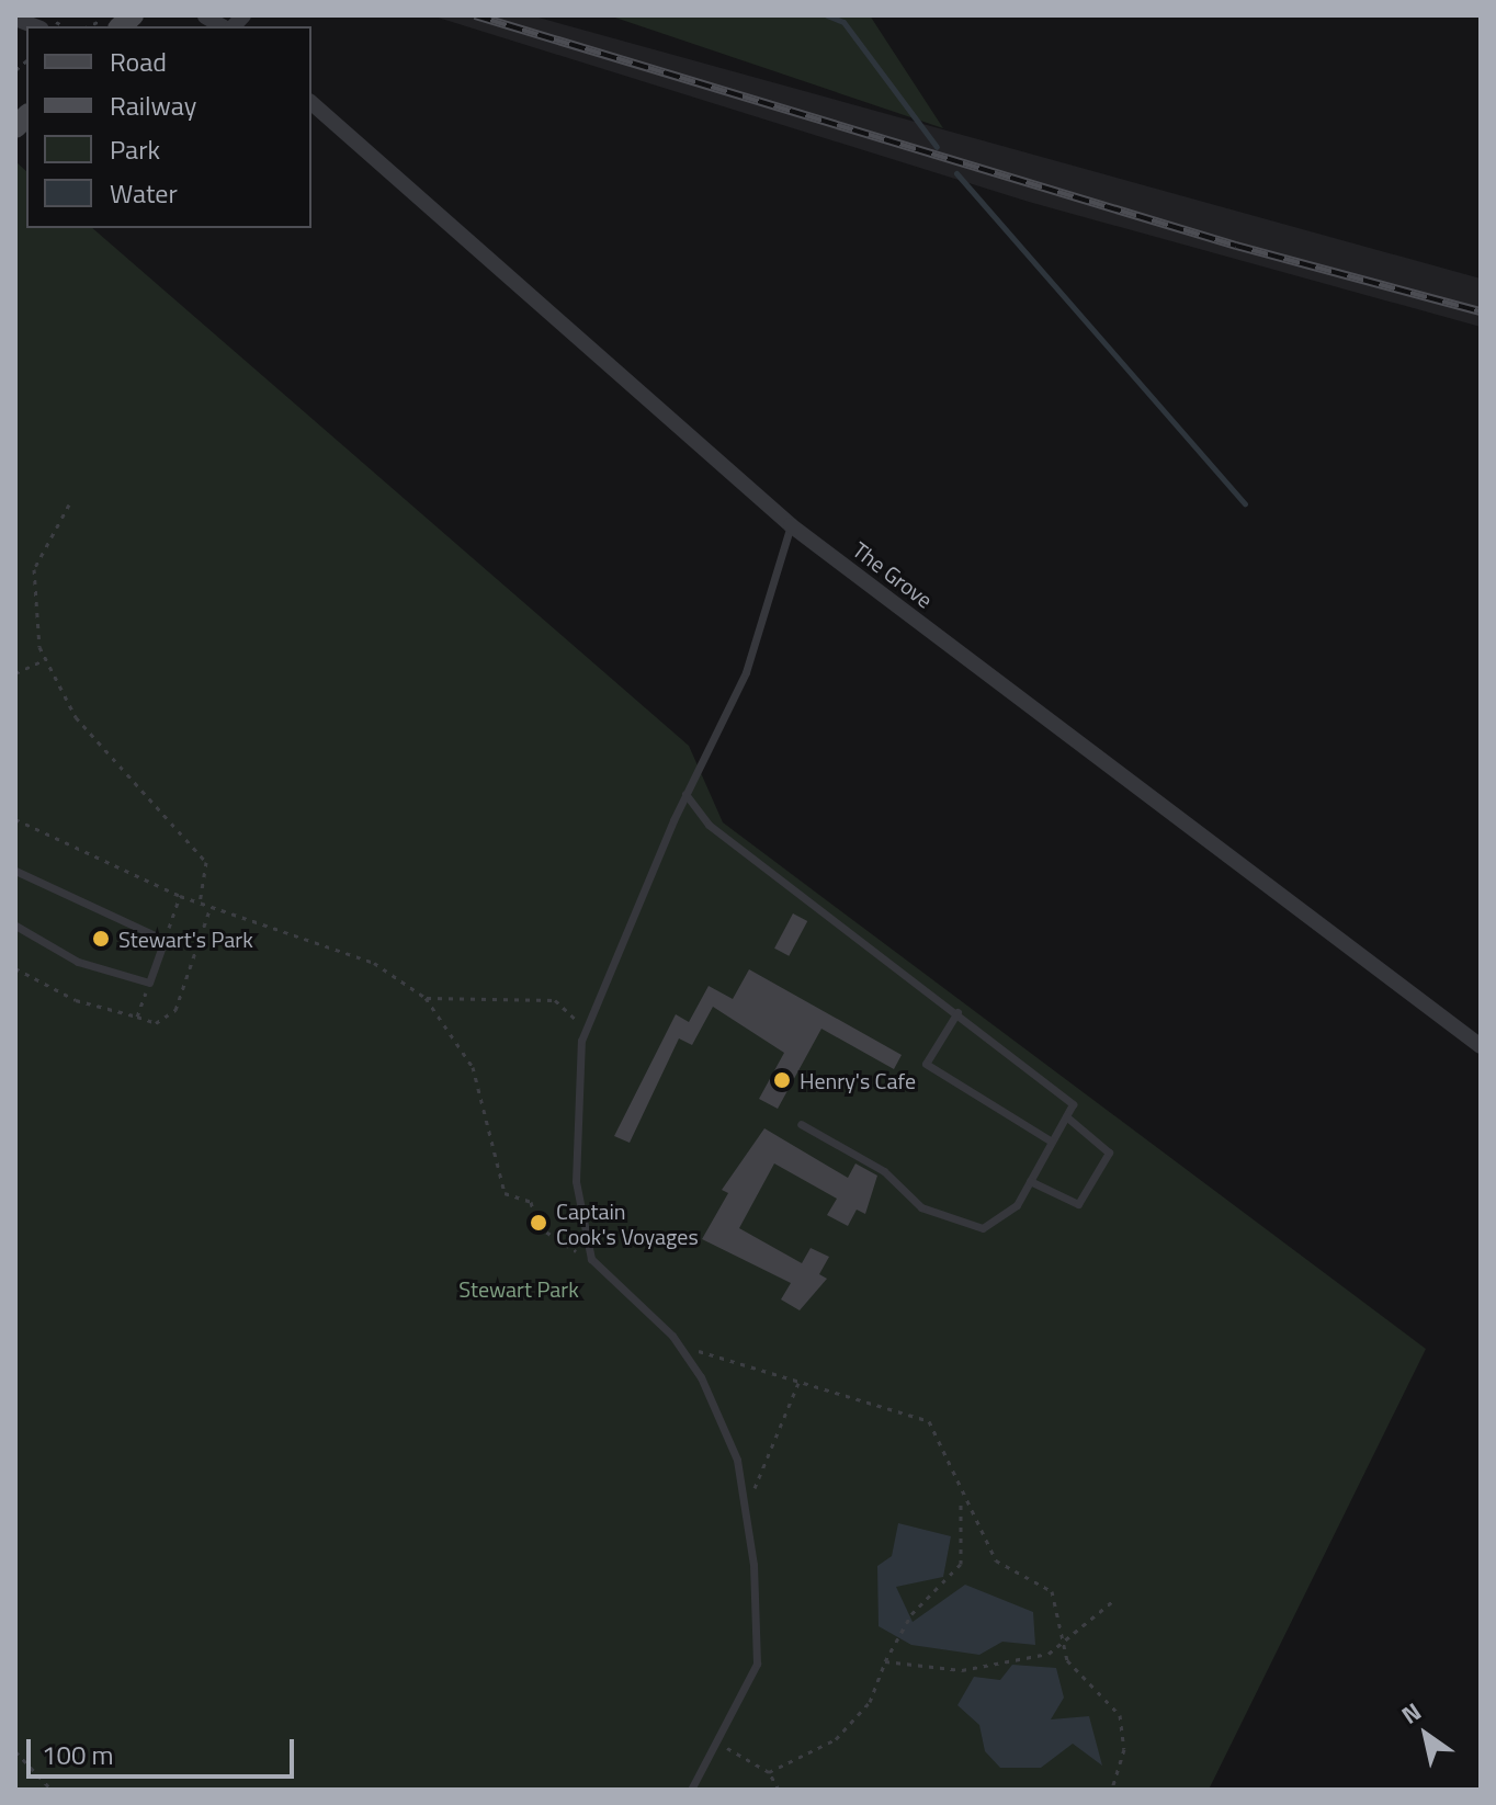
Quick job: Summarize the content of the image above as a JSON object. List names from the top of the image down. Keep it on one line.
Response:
{"streets":{"street":["The Grove"]},"parks":["Stewart Park"],"places":["Stewart's Park","Henry's Cafe","Captain Cook's Voyages"],"legend":["Road","Railway","Park","Water"],"scale_bar":"100 m","north":"top left"}
